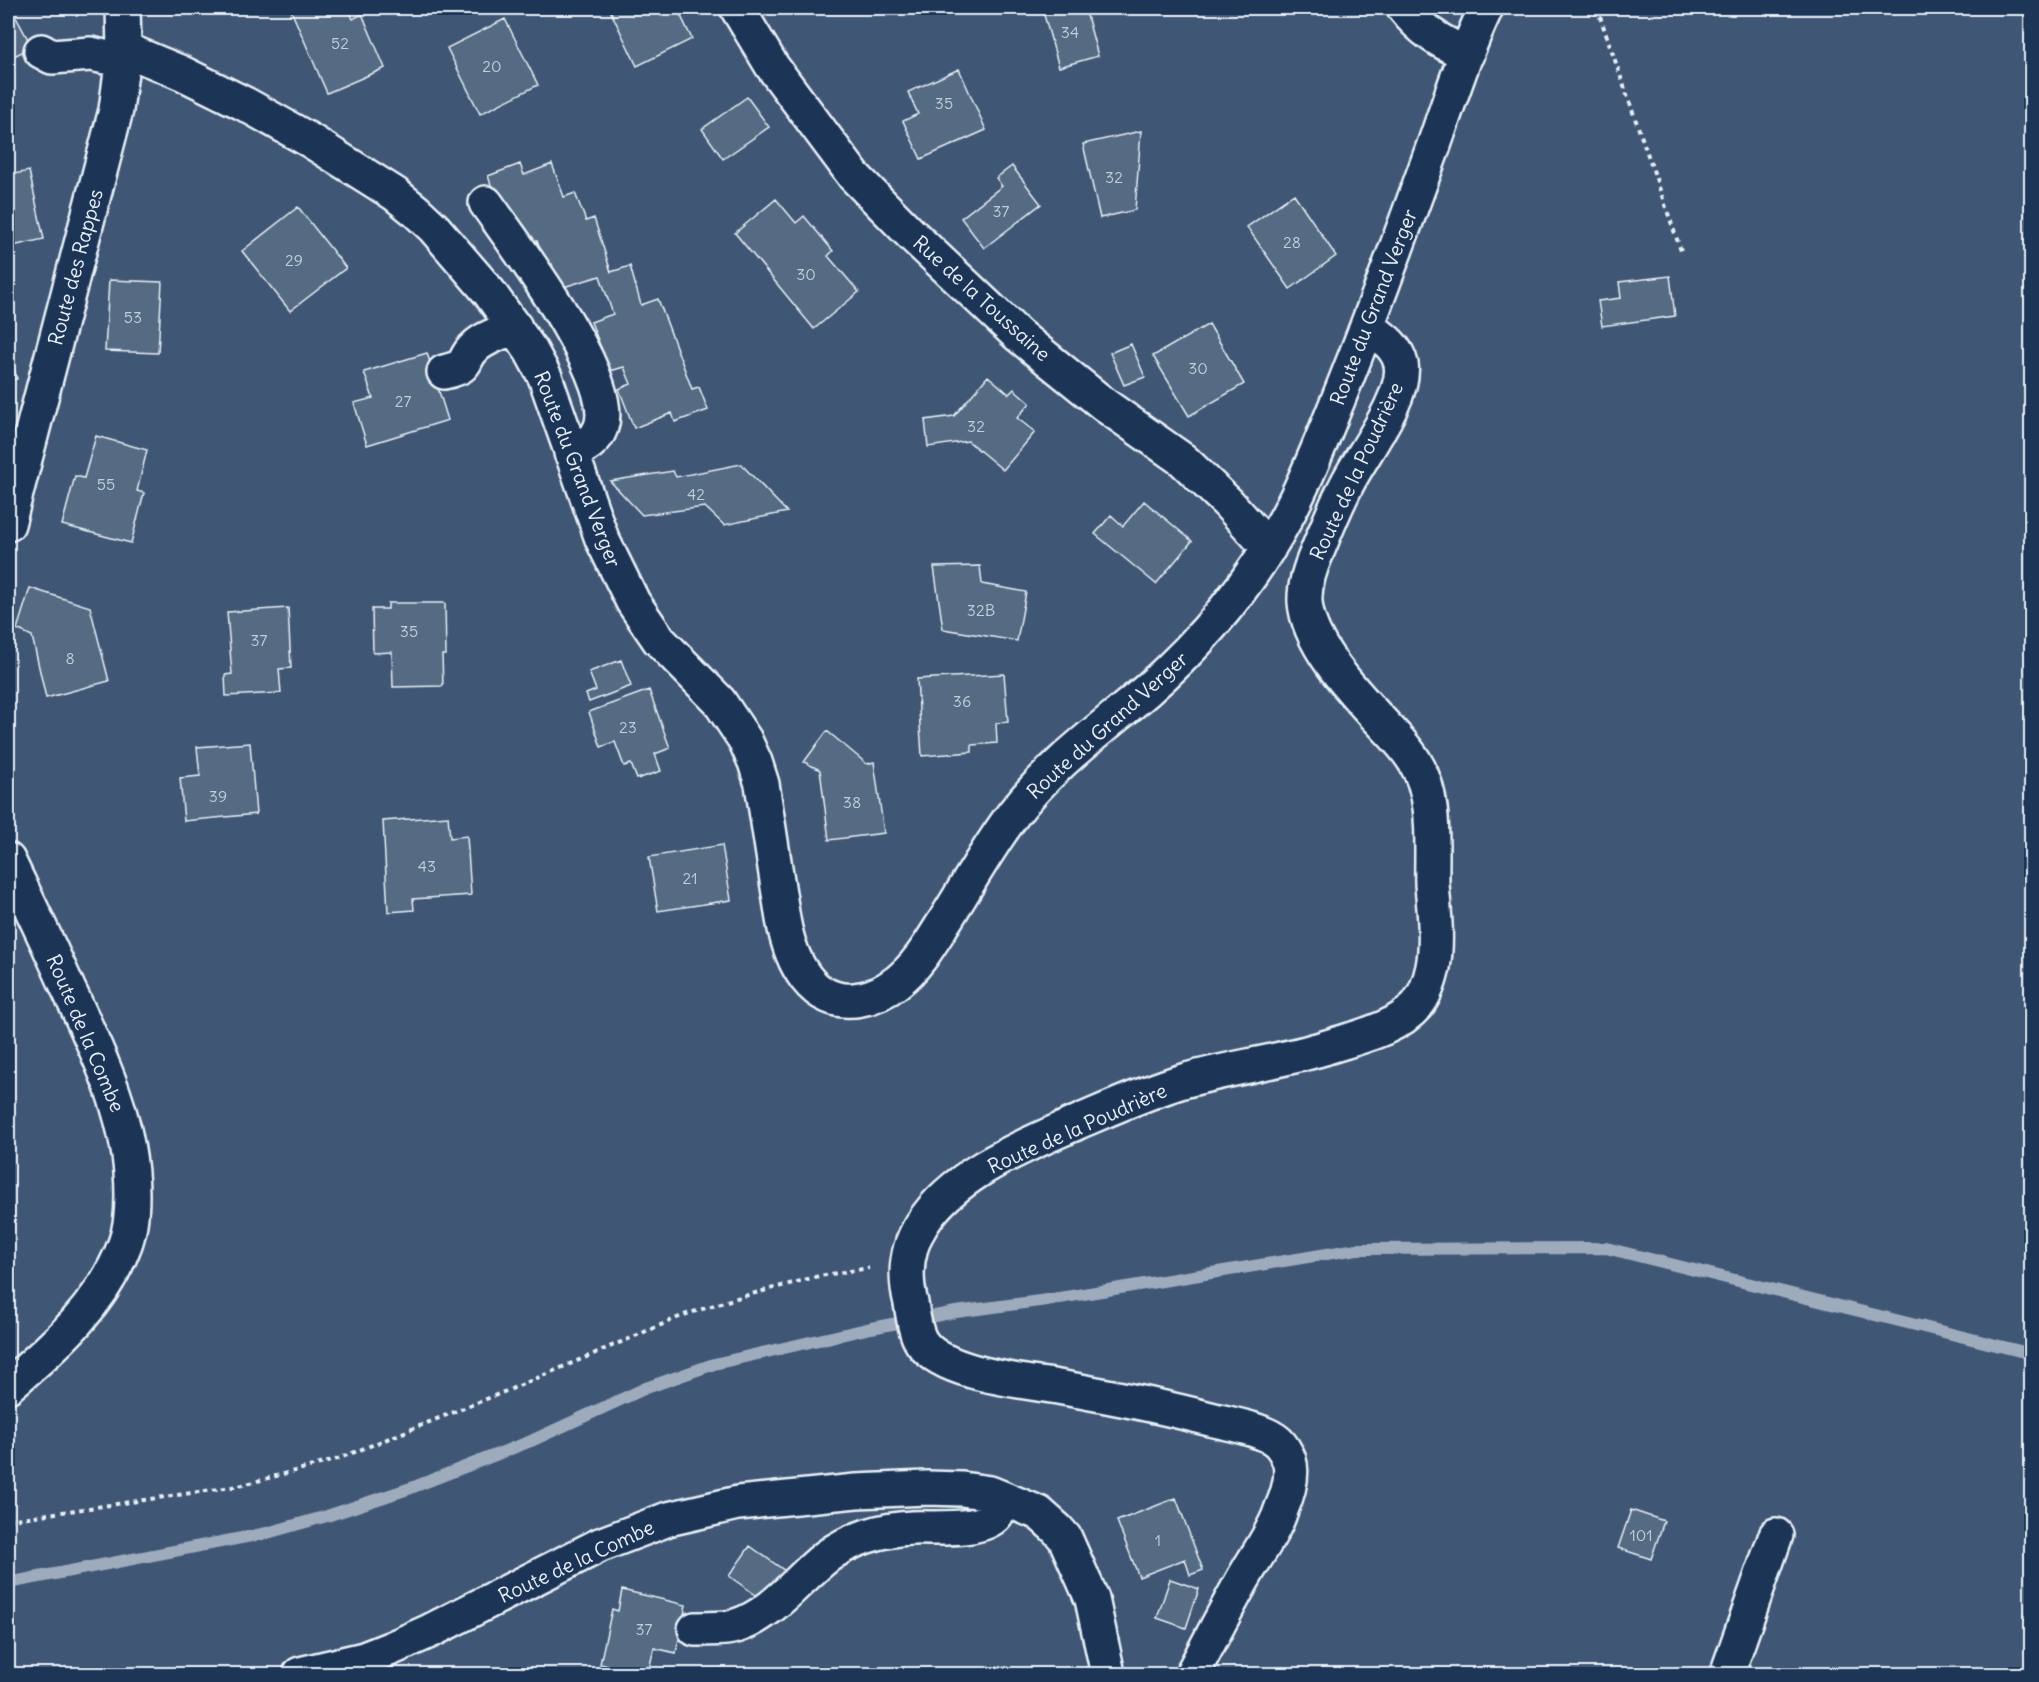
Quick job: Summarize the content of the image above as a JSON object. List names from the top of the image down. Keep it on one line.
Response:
{"streets":{"street":["Route des Rappes","Rue de la Toussaine","Route du Grand Verger","Route de la Poudrière","Route de la Combe"]},"crossings":[["Route des Rappes","Route du Grand Verger"],["Rue de la Toussaine","Route du Grand Verger"],["Route du Grand Verger","Route de la Poudrière"]],"house_numbers":["34","52","20","35","32","37","28","29","30","53","30","27","32","55","42","32B","35","37","8","36","23","39","38","43","21","101","1","37"]}
